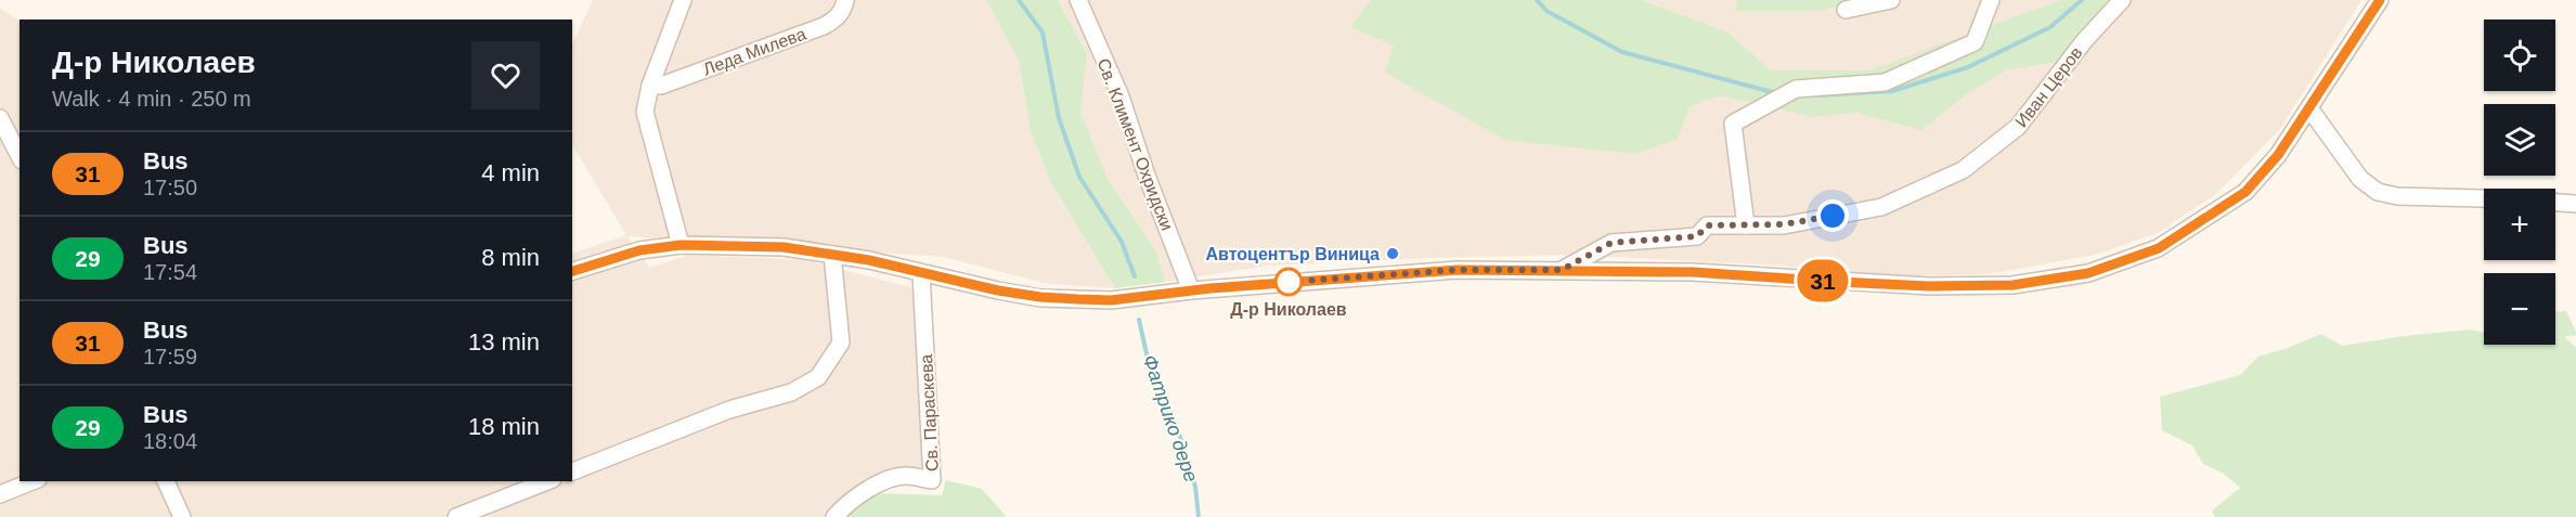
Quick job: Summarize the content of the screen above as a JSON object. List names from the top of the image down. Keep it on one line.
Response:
{"streets":{"street":["Леда Милева","Иван Церов","Св. Климент Охридски","Св. Параскева"]},"water":["Фатрико дере"],"places":["Автоцентър Виница","Д-р Николаев"],"lines":["bus line 31"],"page":{"on_map":"31","map_buttons":["+","−"],"heading":["Д-р Николаев","Walk · 4 min · 250 m"],"list":[{"mark":"31","name":"Bus","note":"17:50","value":"4 min"},{"mark":"29","name":"Bus","note":"17:54","value":"8 min"},{"mark":"31","name":"Bus","note":"17:59","value":"13 min"},{"mark":"29","name":"Bus","note":"18:04","value":"18 min"}]}}
